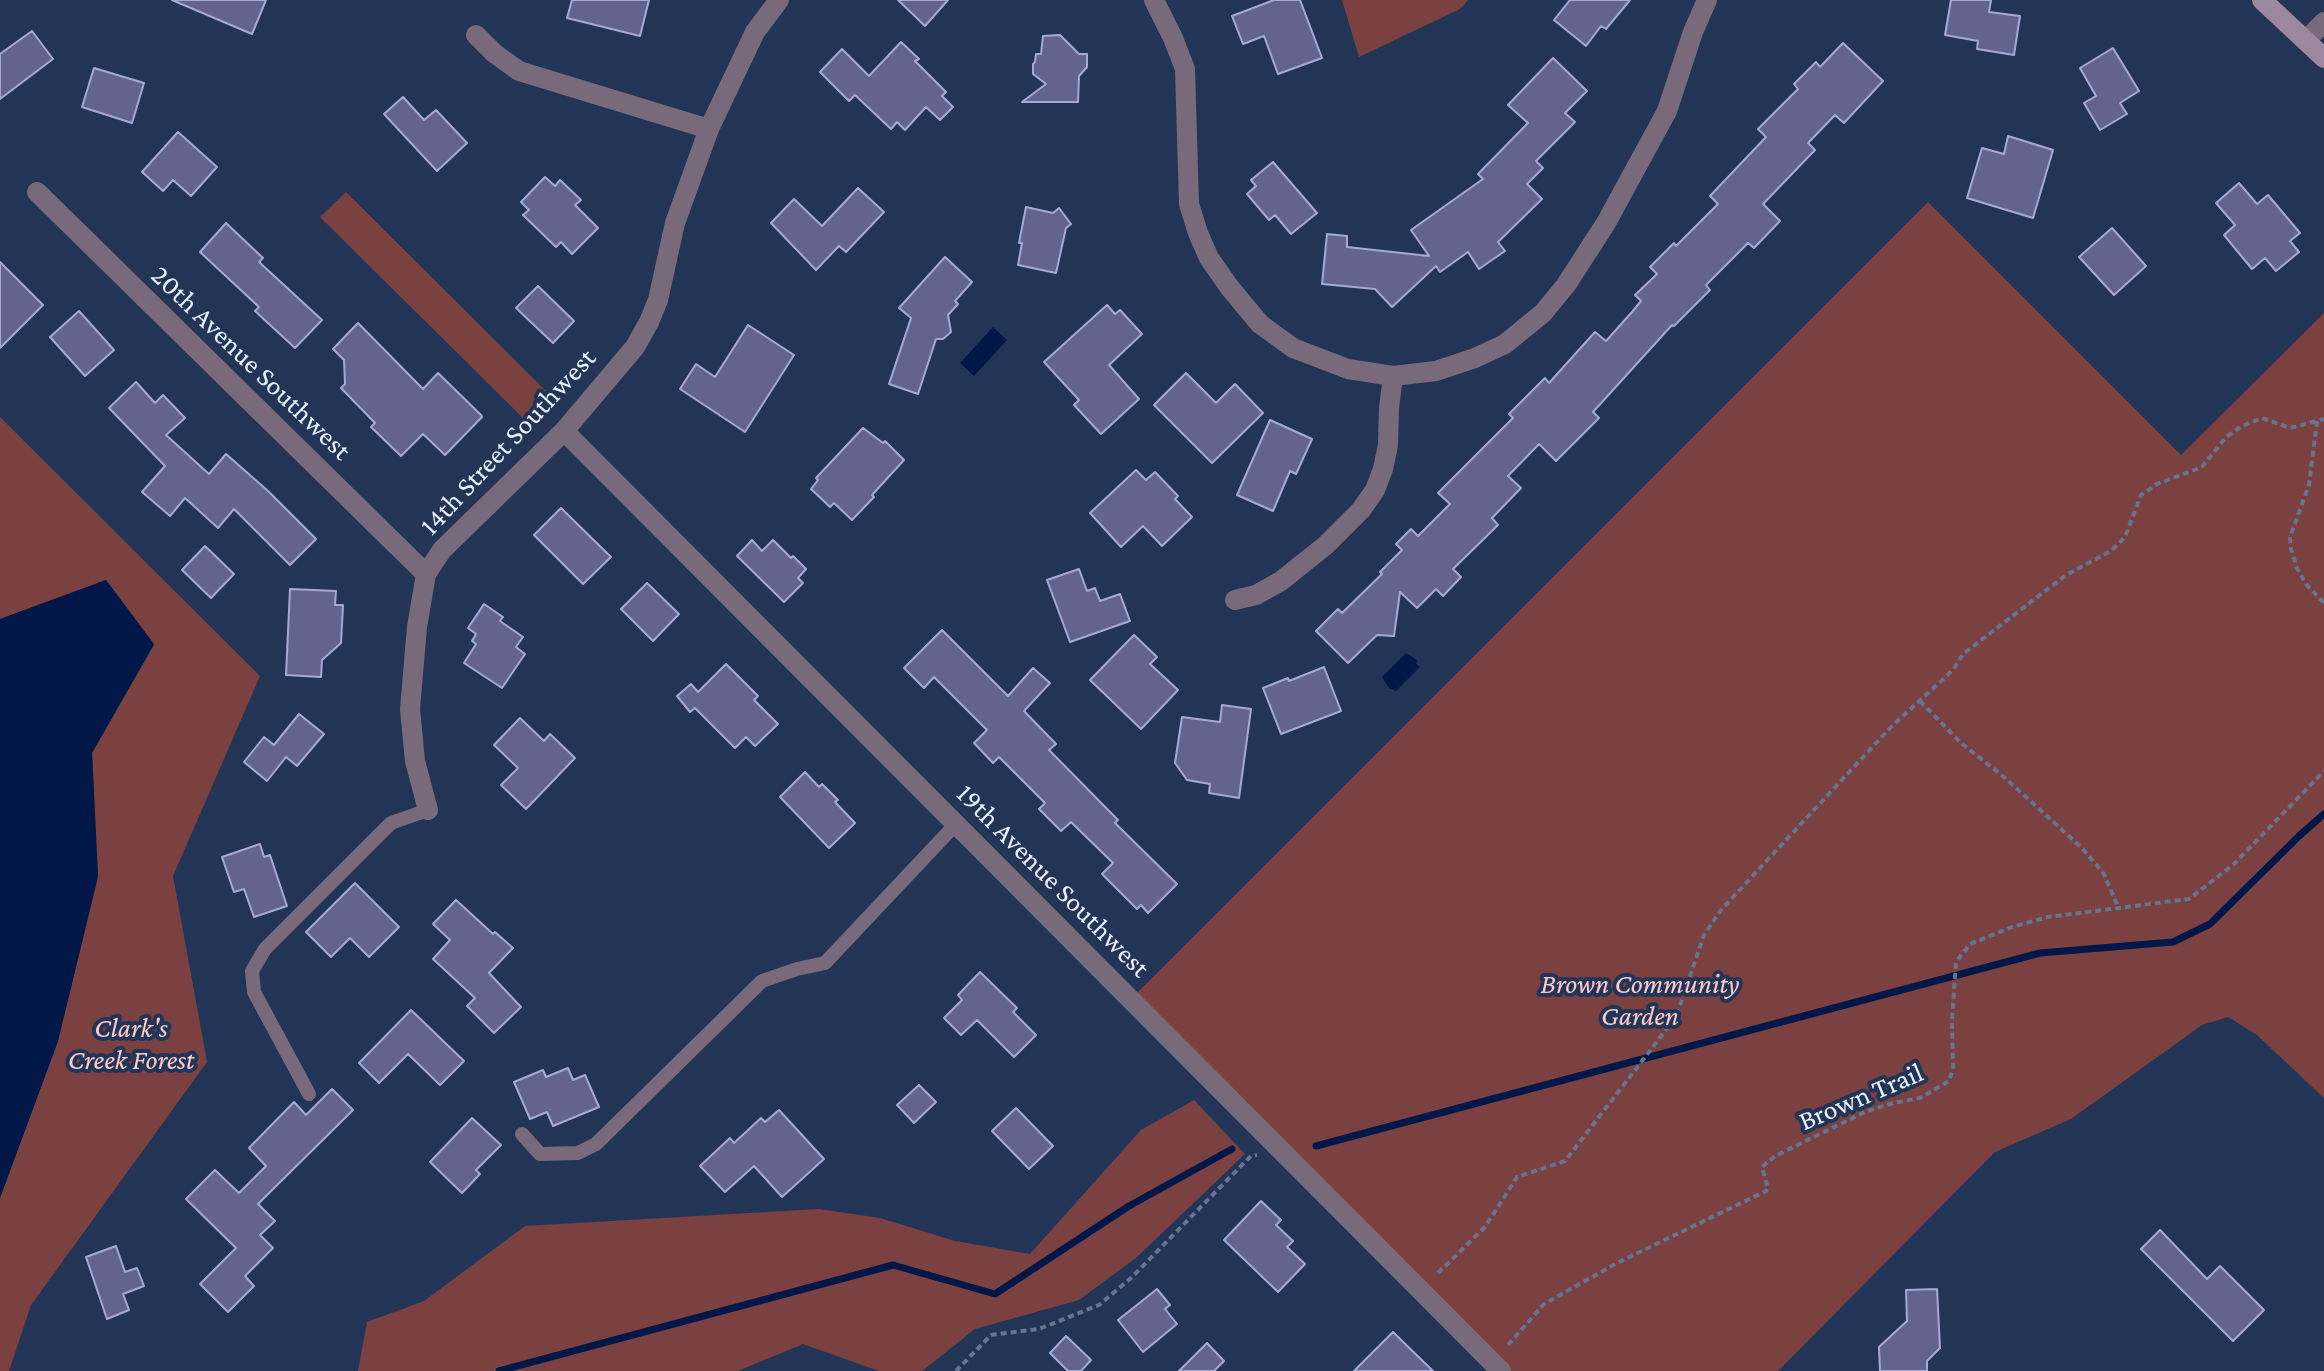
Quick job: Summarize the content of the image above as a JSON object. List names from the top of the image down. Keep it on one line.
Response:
{"streets":{"street":["20th Avenue Southwest","14th Street Southwest","19th Avenue Southwest"],"path":["Brown Trail"]},"crossings":[["20th Avenue Southwest","14th Street Southwest"],["14th Street Southwest","19th Avenue Southwest"]],"parks":["Brown Community Garden","Clark's Creek Forest"]}
